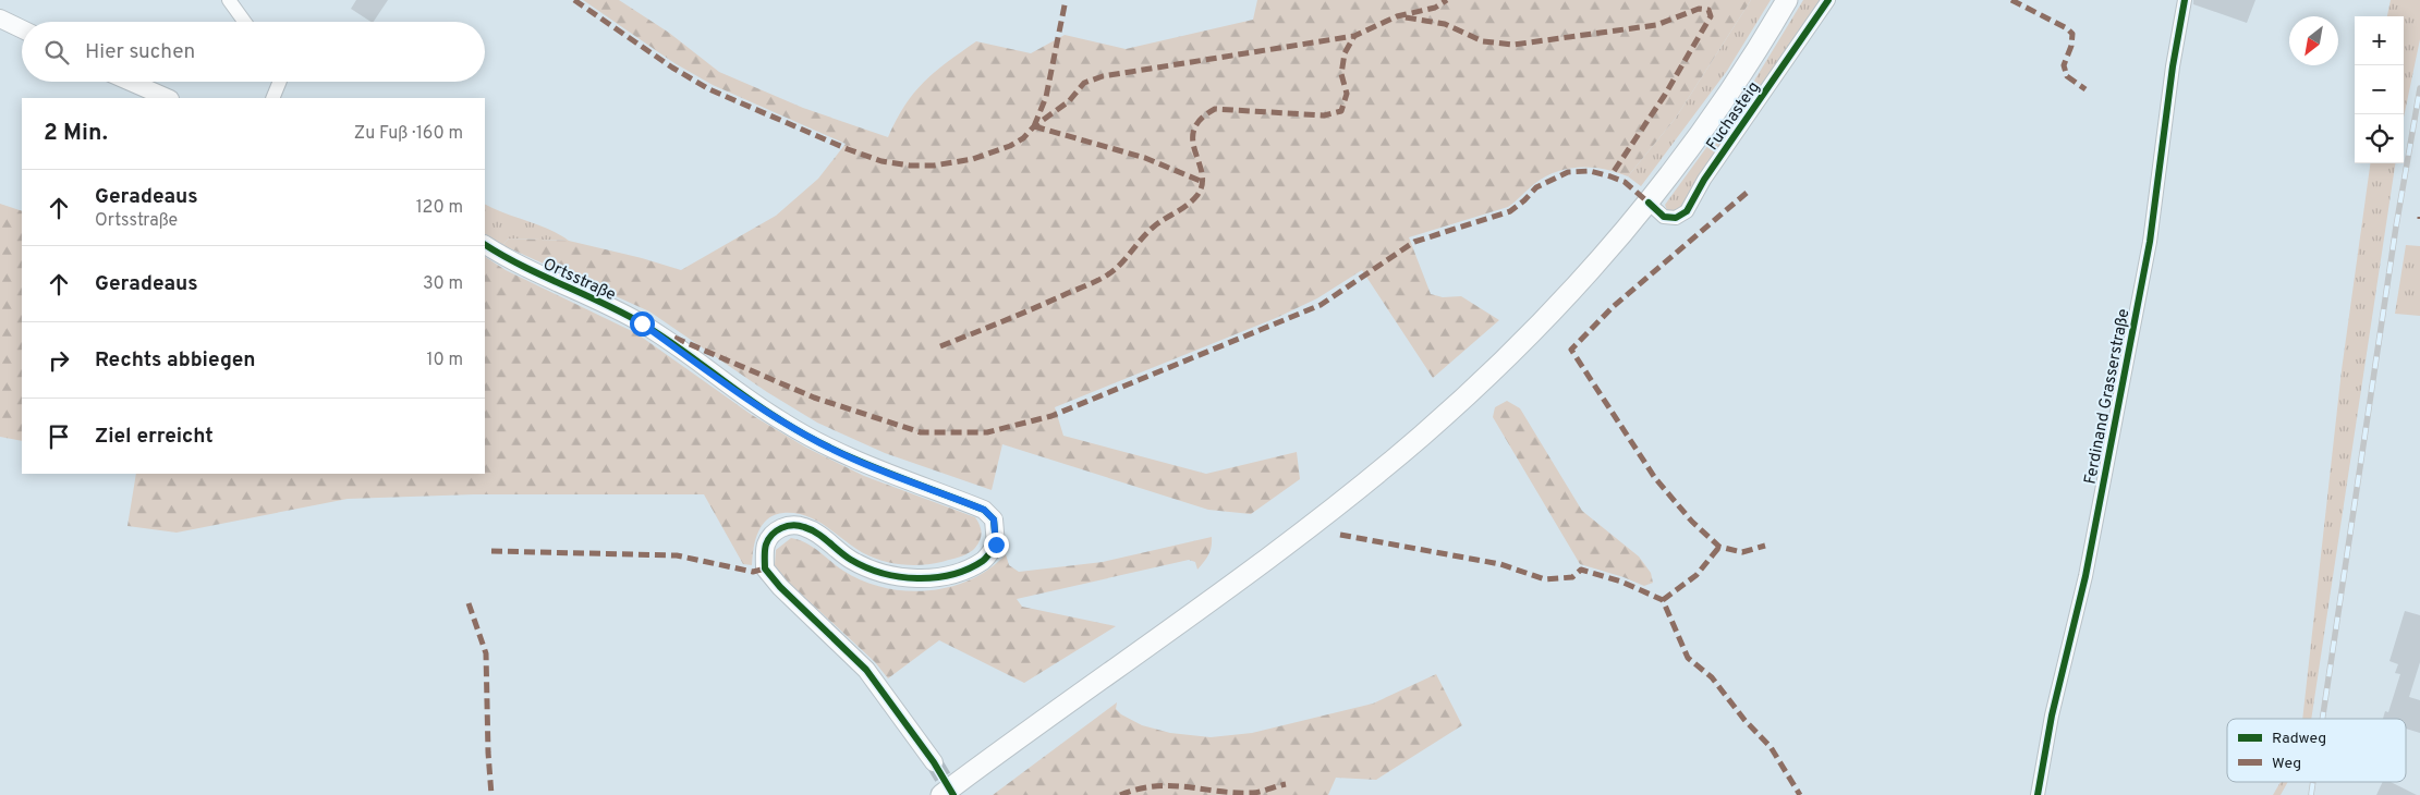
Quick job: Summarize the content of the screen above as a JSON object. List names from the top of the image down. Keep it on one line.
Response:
{"streets":{"street":["Fuchasteig","Ortsstraße","Ferdinand Grasserstraße"]},"legend":["Radweg","Weg"],"north":"bottom left","page":{"map_buttons":["+","−"],"search":"Hier suchen","heading":["2 Min.","Zu Fuß · 160 m"],"list":[["Geradeaus","Ortsstraße","120 m"],["Geradeaus","30 m"],["Rechts abbiegen","10 m"],"Ziel erreicht"]}}
